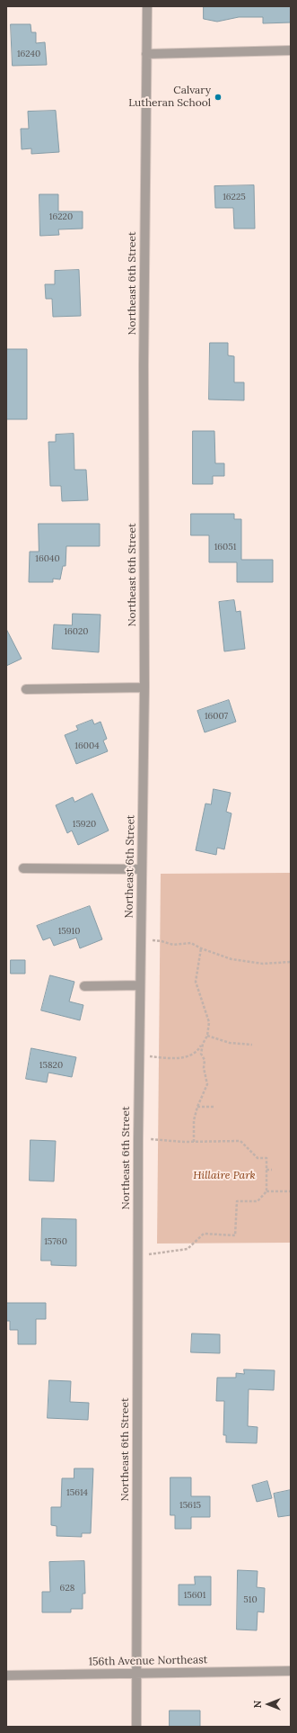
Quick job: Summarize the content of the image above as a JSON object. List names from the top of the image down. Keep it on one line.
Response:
{"streets":{"street":["Northeast 6th Street","156th Avenue Northeast"]},"crossings":[["Northeast 6th Street","156th Avenue Northeast"]],"parks":["Hillaire Park"],"places":["Calvary Lutheran School"],"house_numbers":["16240","16225","16220","16051","16040","16020","16007","16004","15920","15910","15820","15760","15614","15615","628","15601","510"],"north":"left"}
